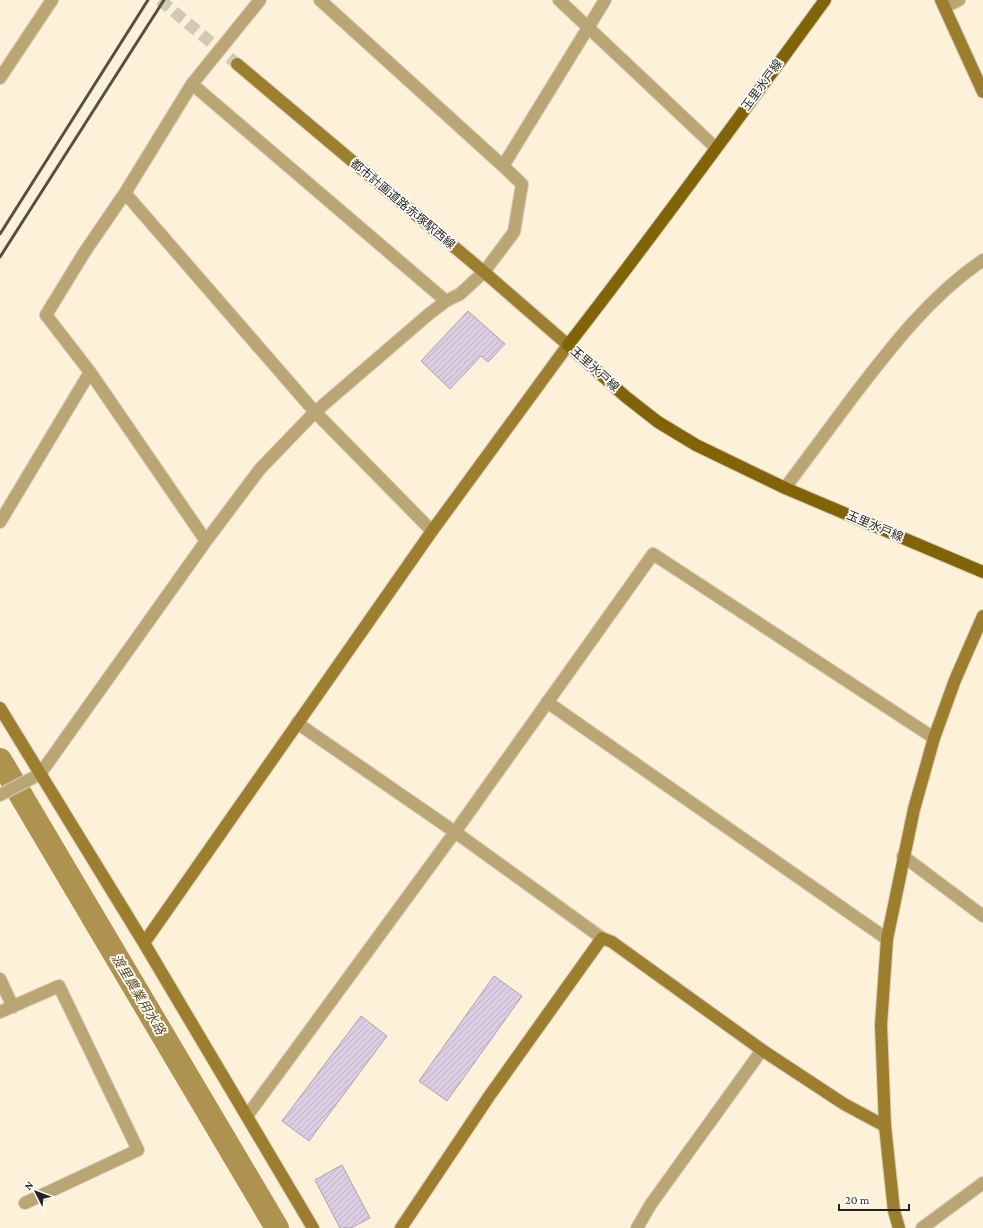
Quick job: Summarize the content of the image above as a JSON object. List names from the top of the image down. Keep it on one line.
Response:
{"streets":{"main road":["玉里水戸線"],"street":["都市計画道路赤塚駅西線"]},"crossings":[["玉里水戸線","都市計画道路赤塚駅西線"]],"water":["渡里農業用水路"],"scale_bar":"20 m","north":"top left"}
